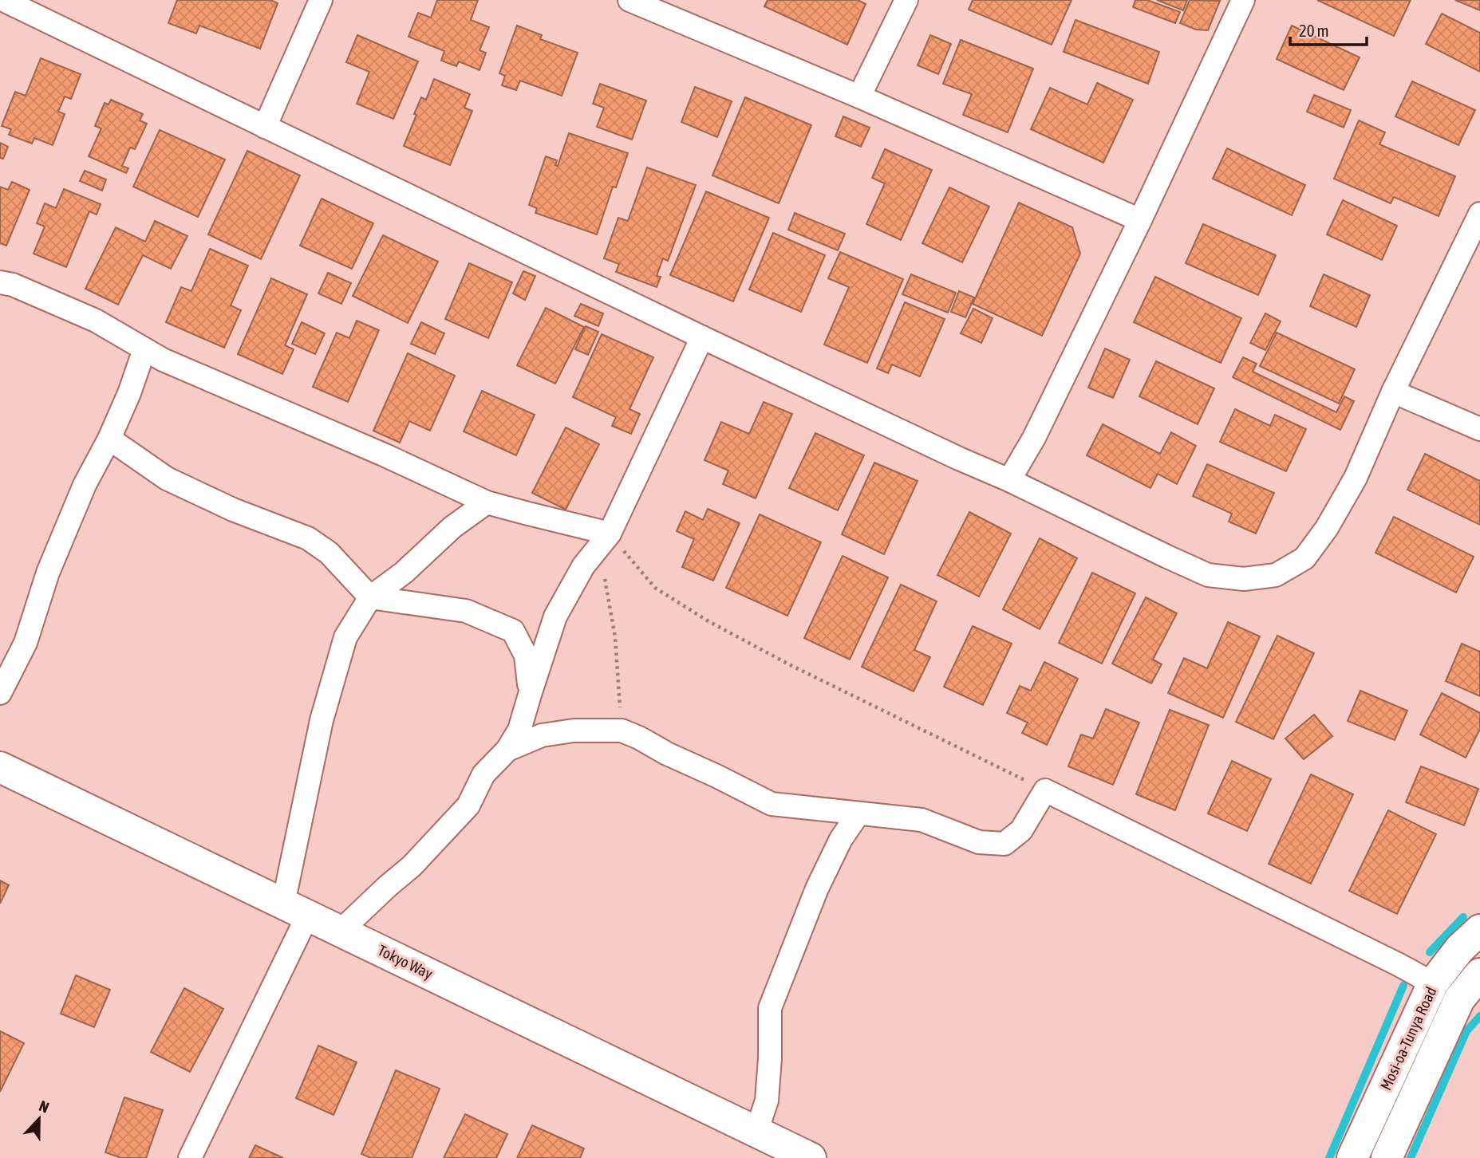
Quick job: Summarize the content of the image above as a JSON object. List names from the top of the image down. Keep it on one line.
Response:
{"streets":{"main road":["Tokyo Way","Mosi-oa-Tunya Road"]},"scale_bar":"20 m","north":"top"}
